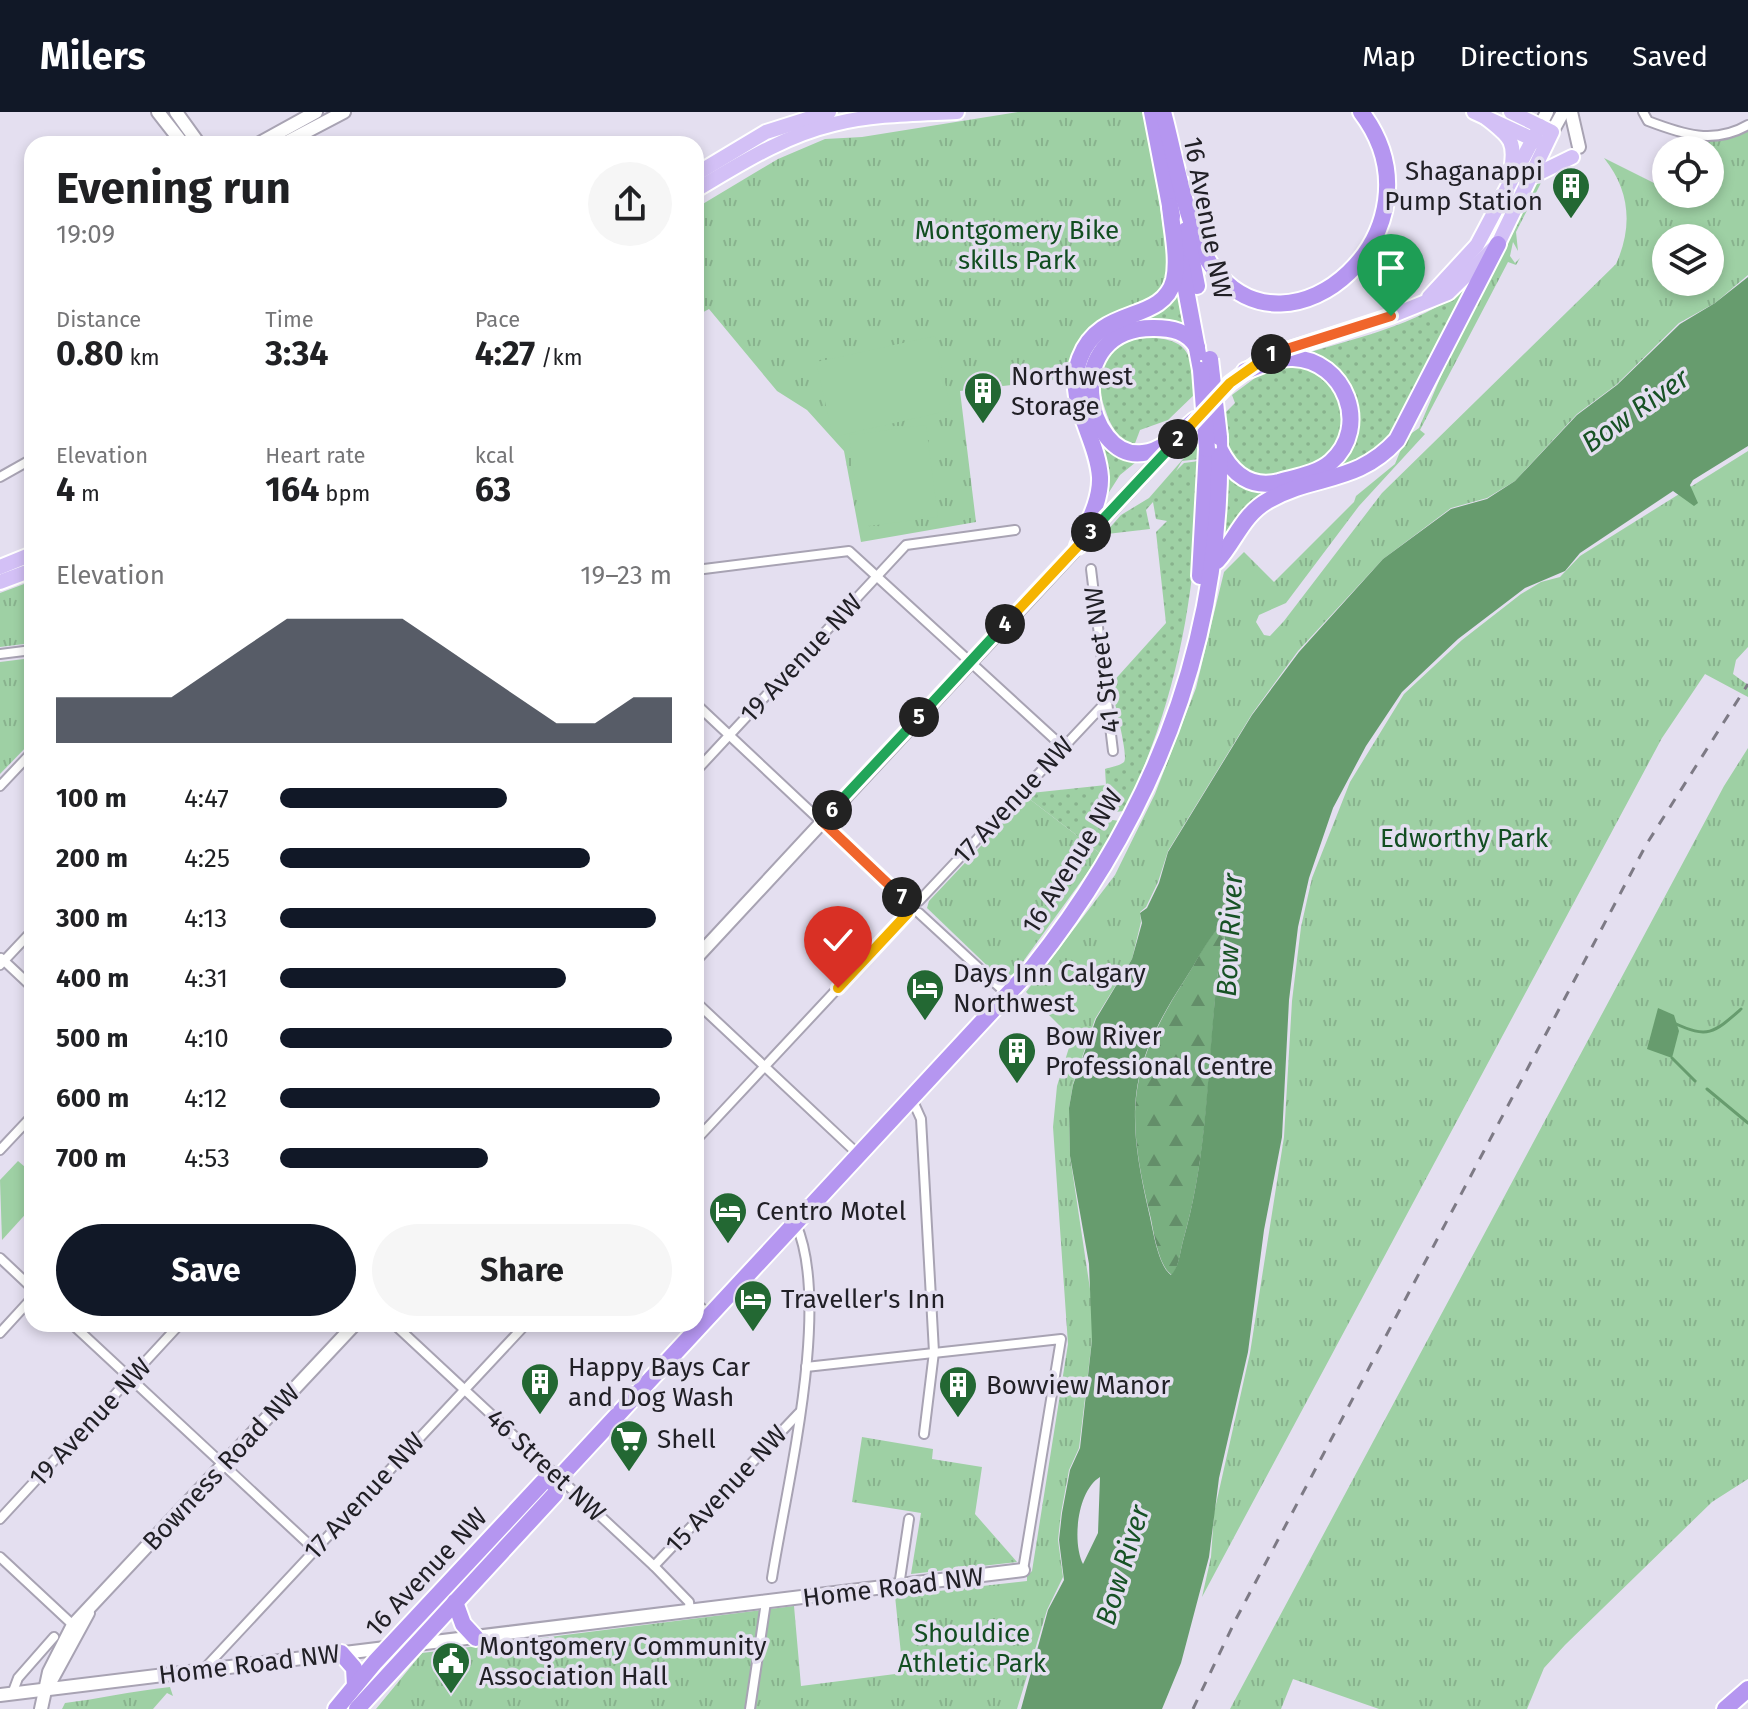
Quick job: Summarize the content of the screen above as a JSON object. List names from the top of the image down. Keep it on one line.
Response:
{"streets":{"highway":["16 Avenue NW"],"street":["19 Avenue NW","41 Street NW","17 Avenue NW","46 Street NW","Bowness Road NW","15 Avenue NW","Home Road NW"]},"crossings":[["16 Avenue NW","46 Street NW"],["16 Avenue NW","Home Road NW"],["41 Street NW","17 Avenue NW"],["17 Avenue NW","46 Street NW"],["17 Avenue NW","Home Road NW"],["46 Street NW","15 Avenue NW"],["46 Street NW","Home Road NW"],["Bowness Road NW","Home Road NW"]],"water":["Bow River"],"parks":["Montgomery Bike skills Park","Edworthy Park","Shouldice Athletic Park"],"places":{"building":["Shaganappi Pump Station","Northwest Storage","Bow River Professional Centre","Happy Bays Car and Dog Wash","Bowview Manor"],"hotel":["Days Inn Calgary Northwest","Centro Motel","Traveller's Inn"],"supermarket":["Shell"],"public building":["Montgomery Community Association Hall"]},"page":{"header":"Milers","nav":["Map","Directions","Saved"],"heading":["Evening run","19:09"],"stats":[["Distance","0.80 km"],["Time","3:34"],["Pace","4:27 /km"],["Elevation","4 m"],["Heart rate","164 bpm"],["kcal","63"]],"pins":["1","2","3","4","5","6","7"],"chart":["Elevation","19–23 m"],"list":[{"name":"100 m","note":"4:47"},{"name":"200 m","note":"4:25"},{"name":"300 m","note":"4:13"},{"name":"400 m","note":"4:31"},{"name":"500 m","note":"4:10"},{"name":"600 m","note":"4:12"},{"name":"700 m","note":"4:53"}],"buttons":["Save","Share"]}}
